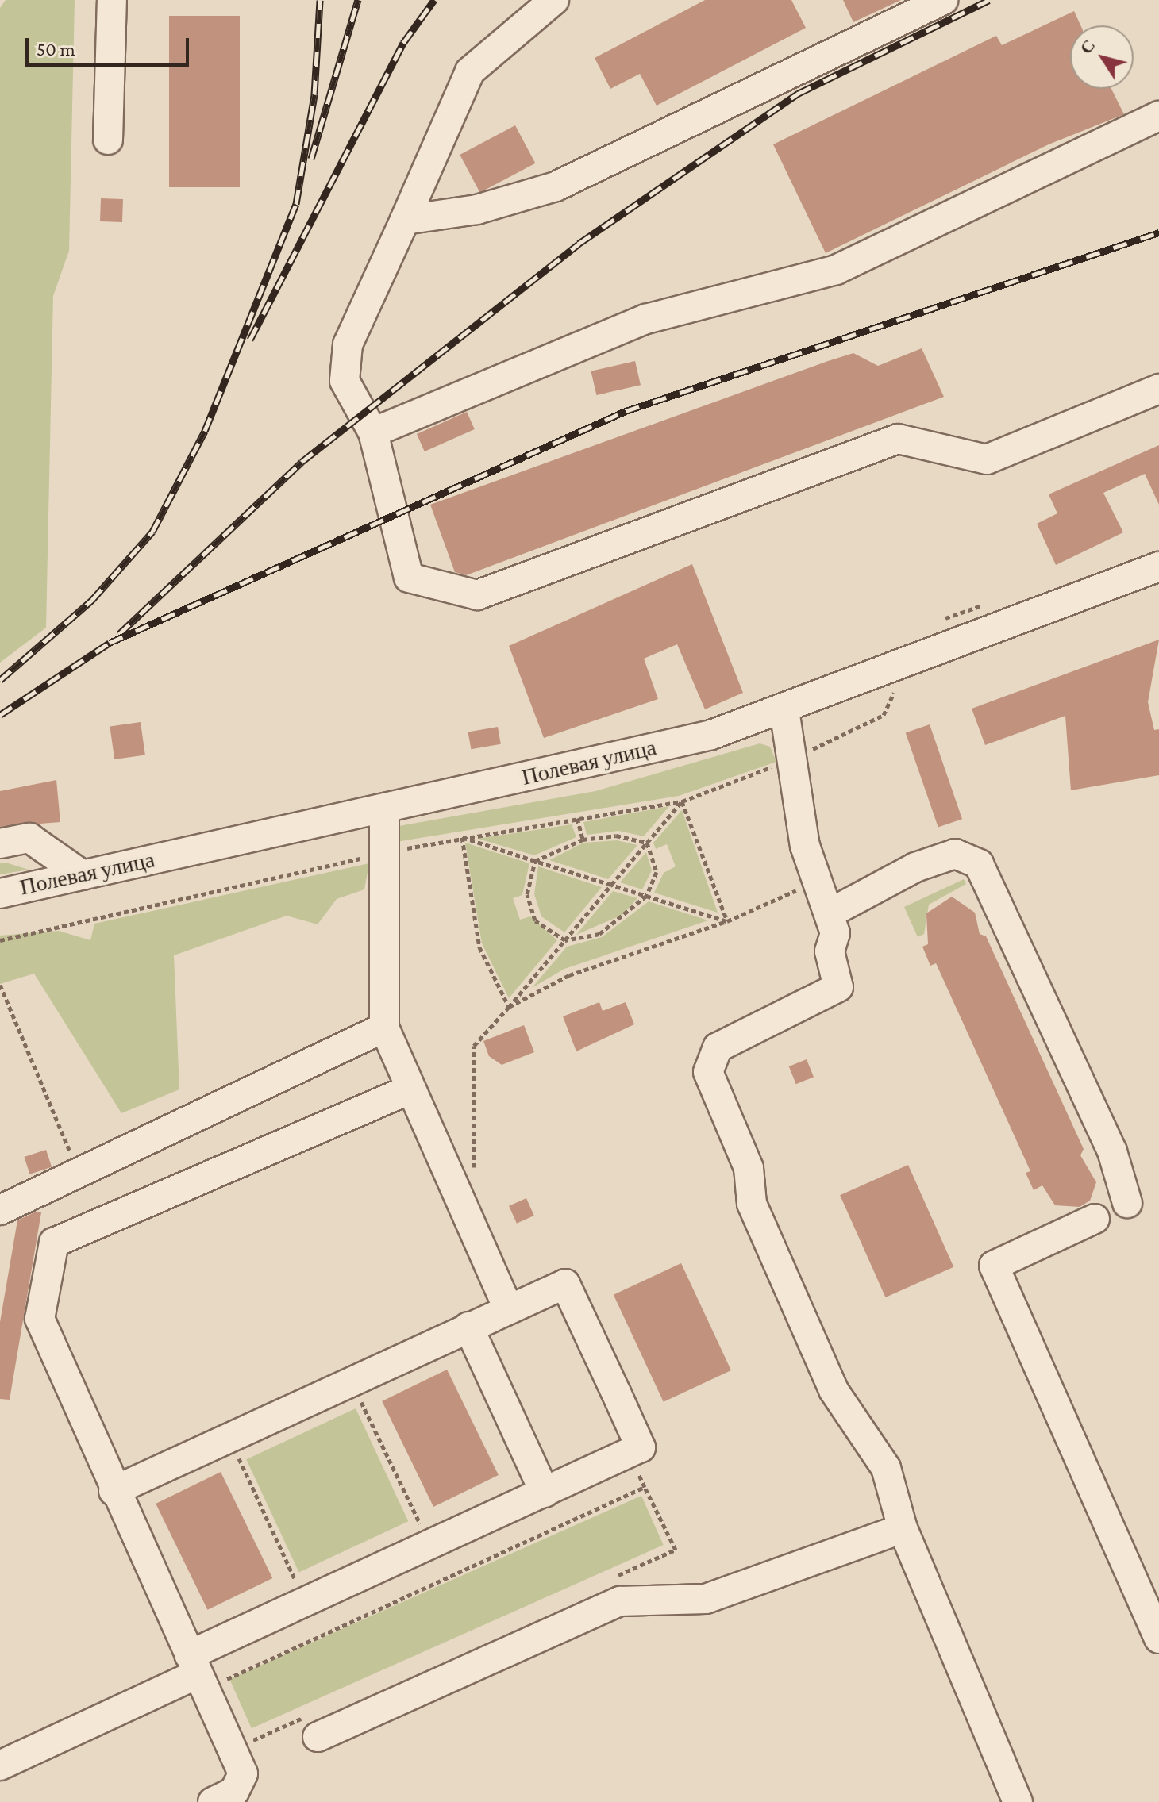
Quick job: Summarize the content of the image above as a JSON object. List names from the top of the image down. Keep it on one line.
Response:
{"streets":{"street":["Полевая улица"]},"scale_bar":"50 m","north":"top left"}
